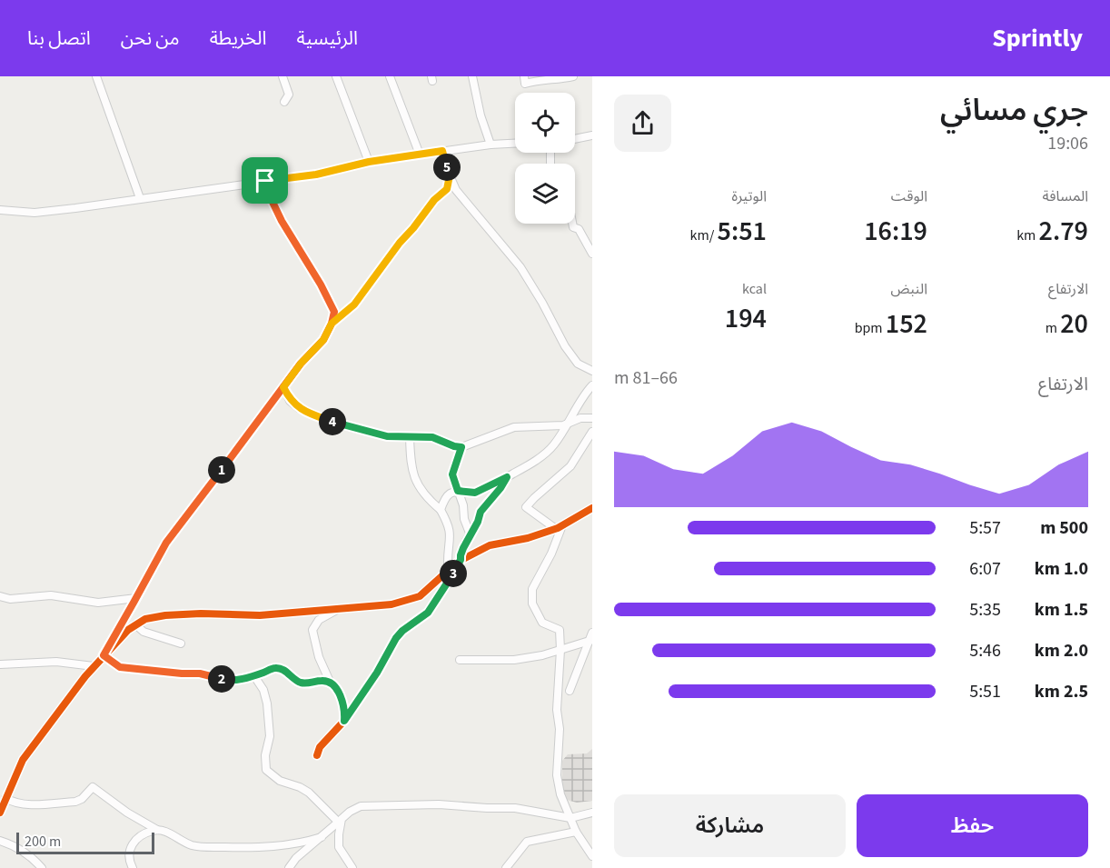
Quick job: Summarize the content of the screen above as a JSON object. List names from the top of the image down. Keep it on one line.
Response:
{"scale_bar":"200 m","page":{"header":"Sprintly","nav":["الرئيسية","الخريطة","من نحن","اتصل بنا"],"heading":["جري مسائي","19:06"],"pins":["5","4","1","3","2"],"stats":[["المسافة","2.79 km"],["الوقت","16:19"],["الوتيرة","5:51 /km"],["الارتفاع","20 m"],["النبض","152 bpm"],["kcal","194"]],"chart":["الارتفاع","66–81 m"],"list":[{"name":"500 m","note":"5:57"},{"name":"1.0 km","note":"6:07"},{"name":"1.5 km","note":"5:35"},{"name":"2.0 km","note":"5:46"},{"name":"2.5 km","note":"5:51"}],"buttons":["حفظ","مشاركة"],"scale":"200 m"}}
